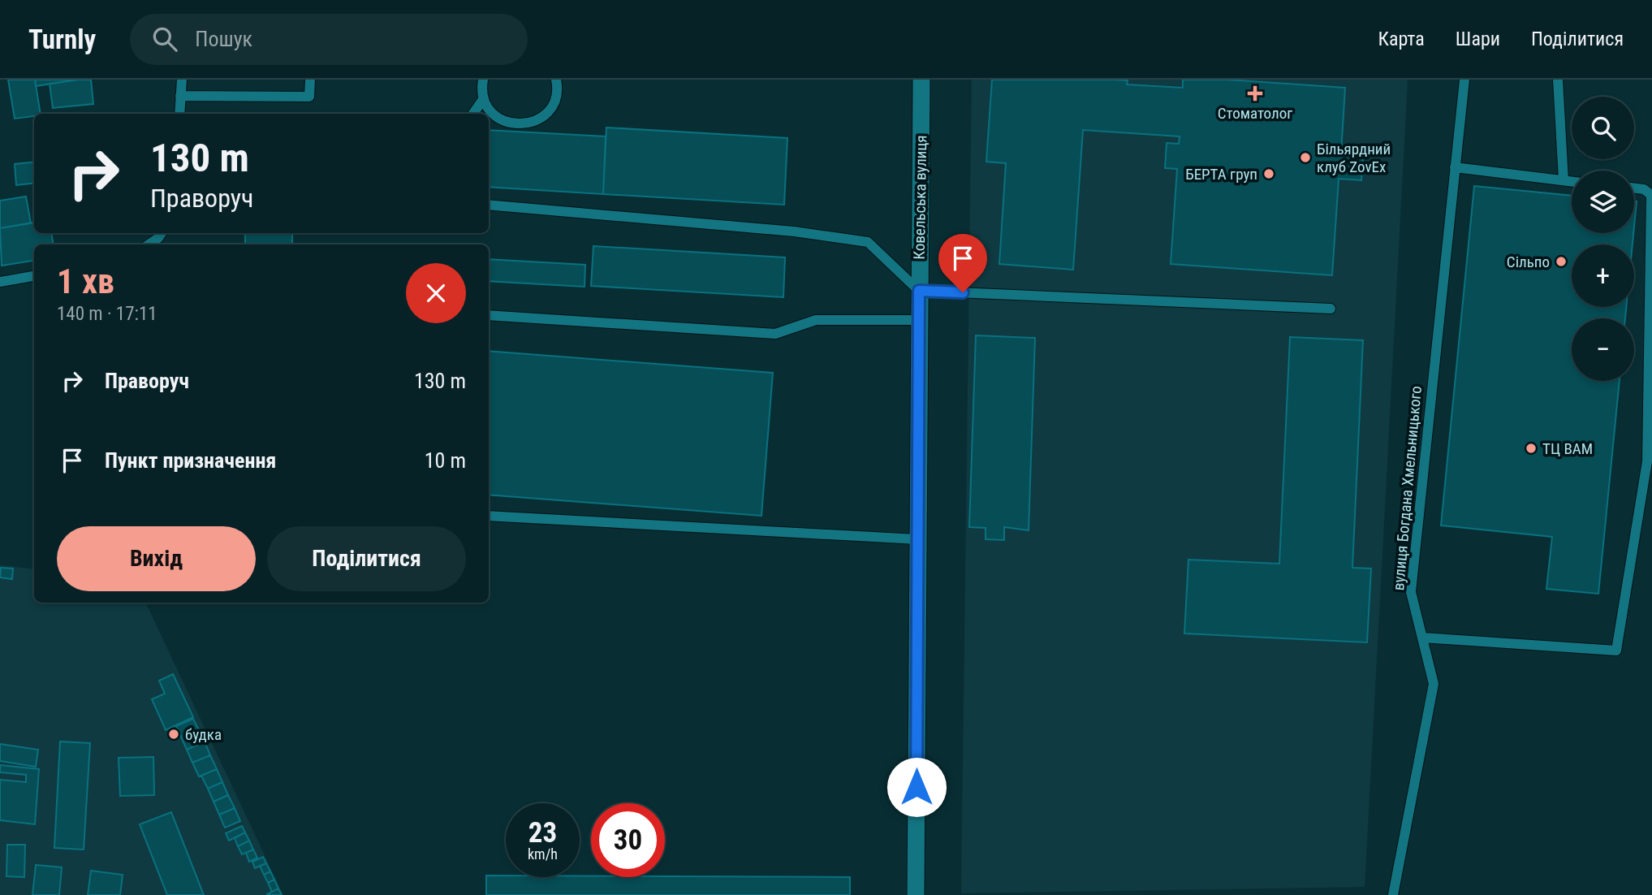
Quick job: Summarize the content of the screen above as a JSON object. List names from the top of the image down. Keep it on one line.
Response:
{"streets":{"street":["Ковельська вулиця"],"lane":["вулиця Богдана Хмельницького"]},"places":{"health":["Стоматолог"],"other":["Більярдний клуб ZovEx","БЕРТА груп","Сільпо","ТЦ ВАМ","будка"]},"page":{"header":"Turnly","search":"Пошук","nav":["Карта","Шари","Поділитися"],"map_buttons":["+","−"],"turn":["130 m","Праворуч"],"heading":["1 хв","140 m · 17:11"],"list":[{"name":"Праворуч","value":"130 m"},{"name":"Пункт призначення","value":"10 m"}],"buttons":["Вихід","Поділитися"],"speed":"23 km/h","limit":"30"}}
